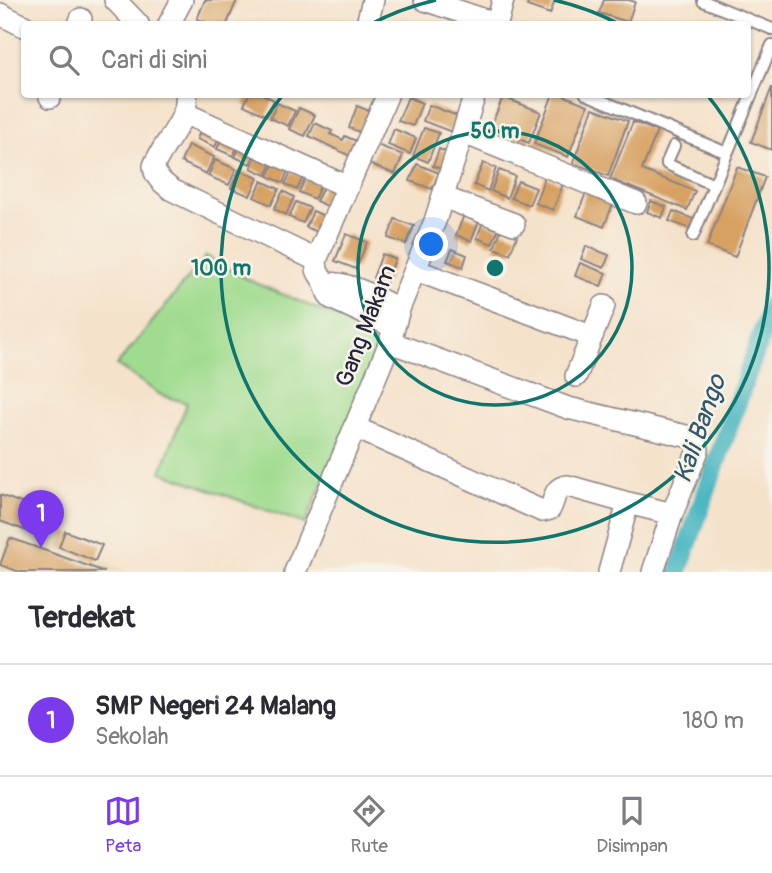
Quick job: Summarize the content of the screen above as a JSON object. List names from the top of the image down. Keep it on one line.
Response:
{"streets":{"street":["Gang Makam"]},"water":["Kali Bango"],"page":{"search":"Cari di sini","pins":"1","heading":"Terdekat","list":[{"mark":"1","name":"SMP Negeri 24 Malang","note":"Sekolah","value":"180 m"}],"nav":["Peta","Rute","Disimpan"]},"rings":["50 m","100 m"]}
